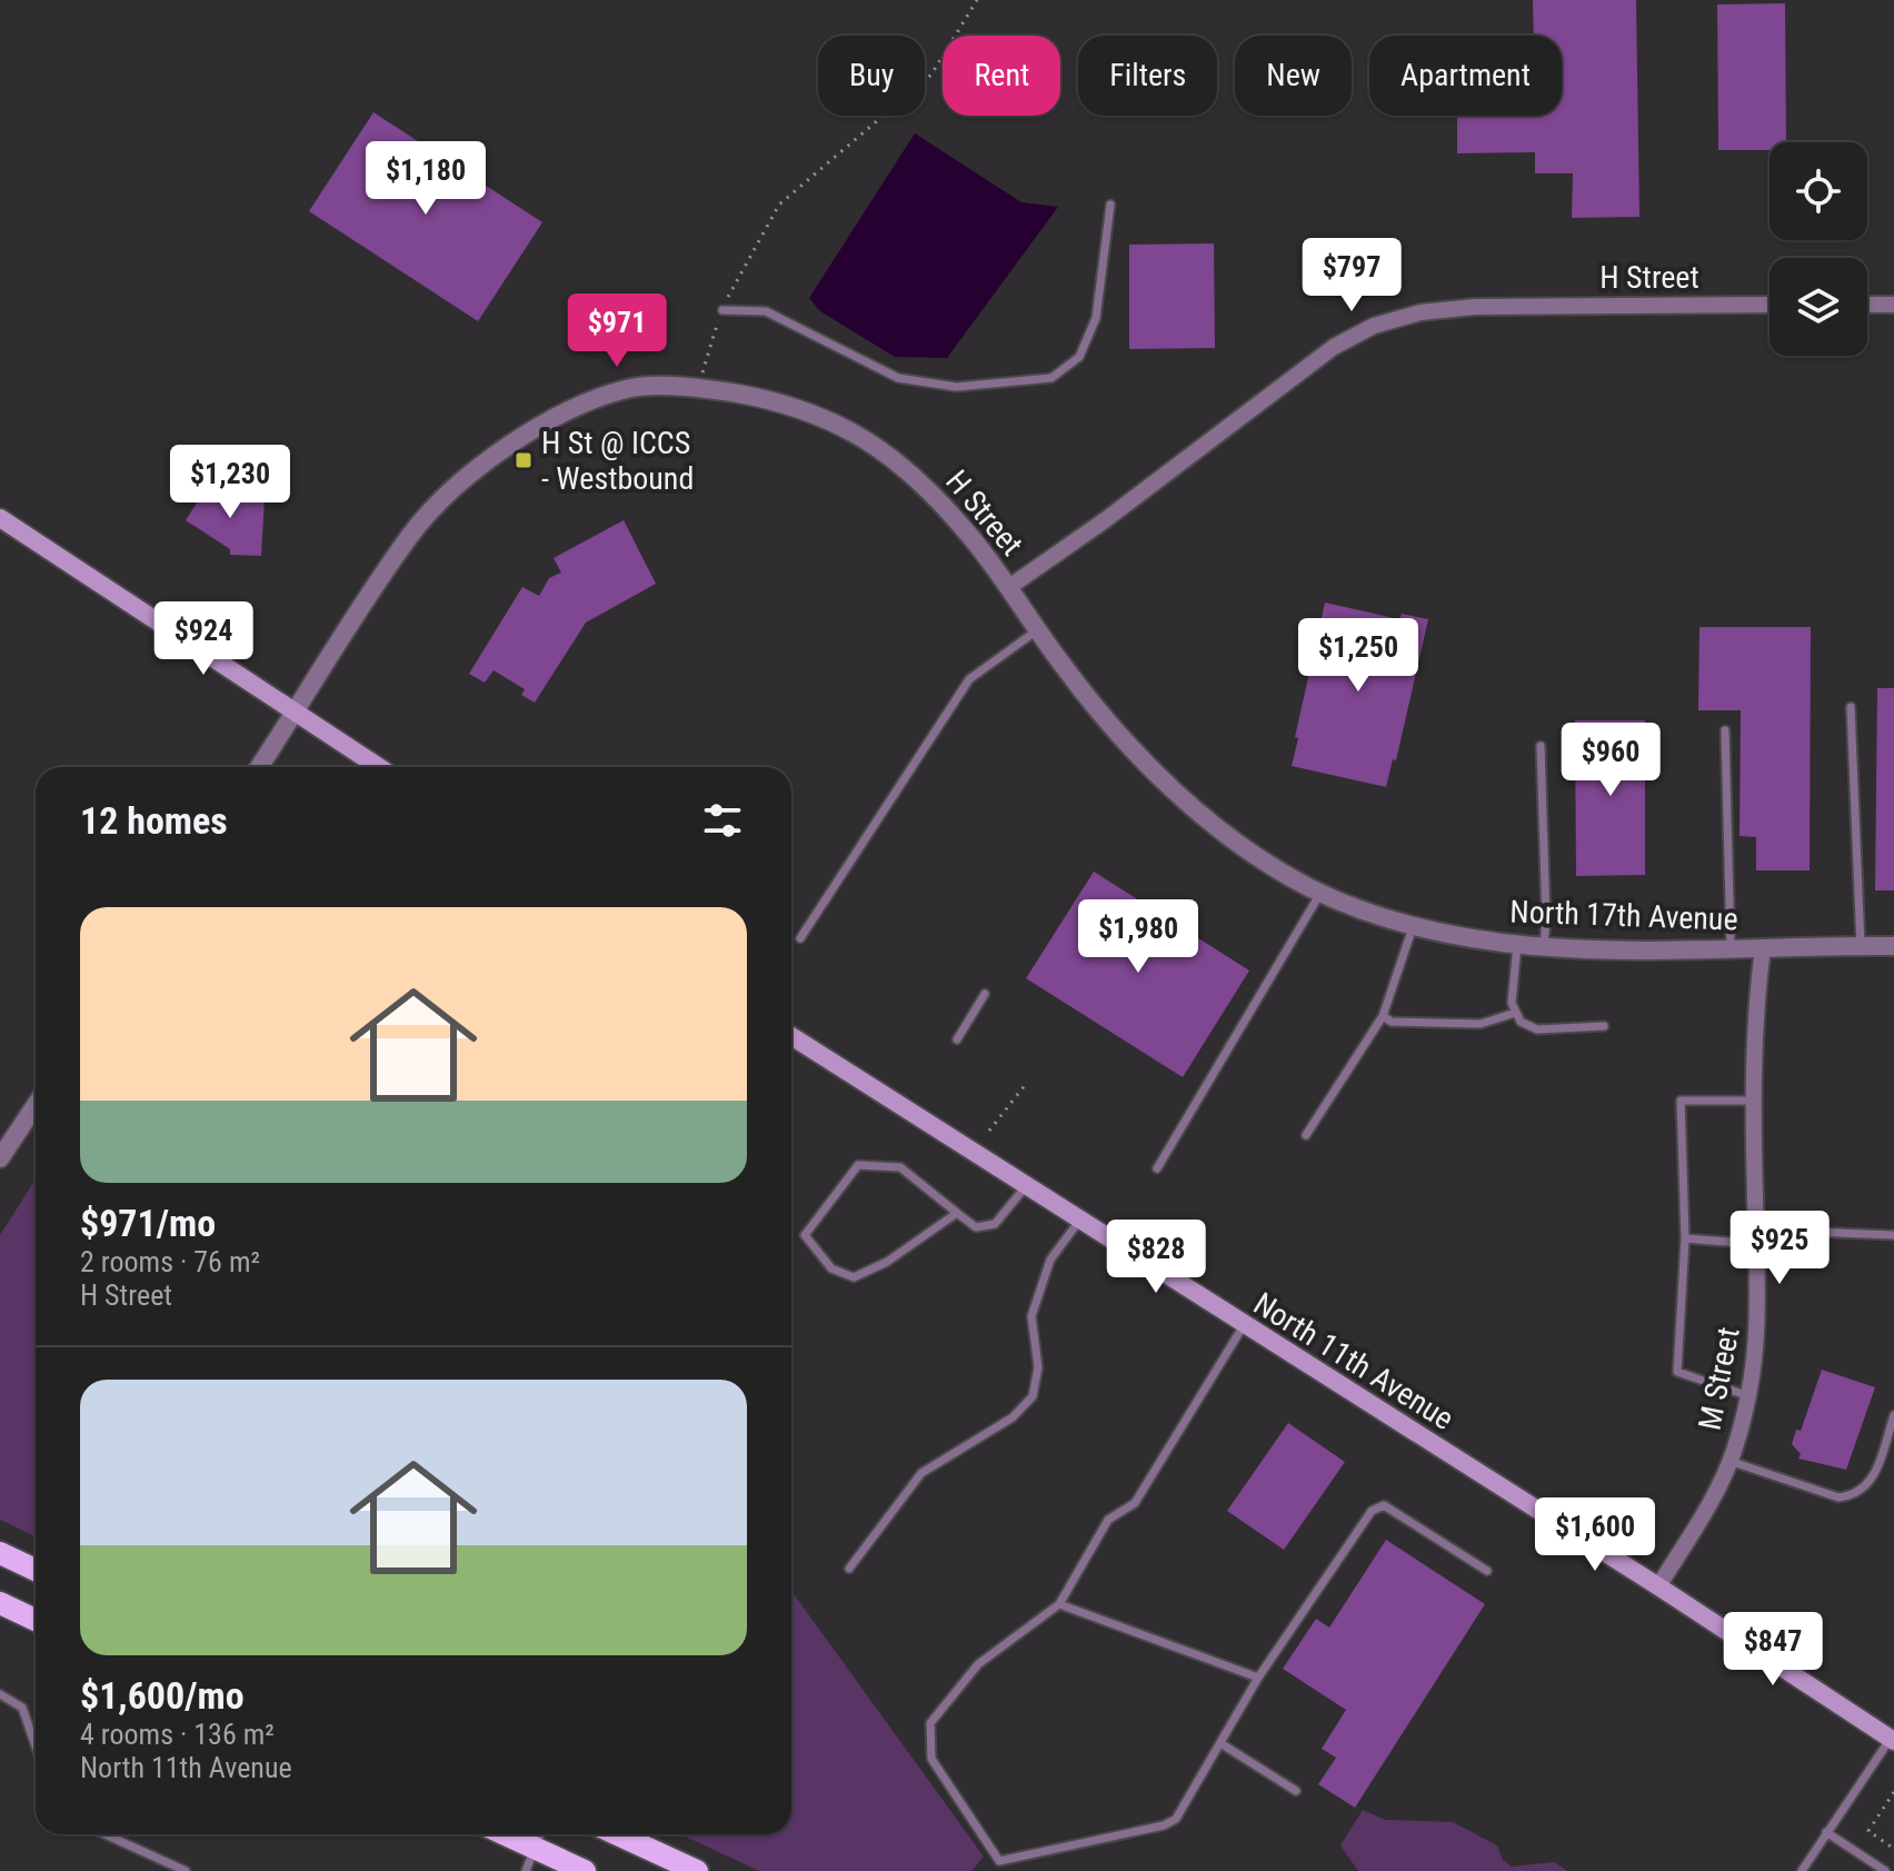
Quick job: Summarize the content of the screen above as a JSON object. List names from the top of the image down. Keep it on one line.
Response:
{"streets":{"main road":["North 11th Avenue"],"street":["H Street","North 17th Avenue","M Street"]},"crossings":[["H Street","North 17th Avenue"],["North 17th Avenue","M Street"],["North 11th Avenue","M Street"]],"places":{"transit":["H St @ ICCS - Westbound"]},"page":{"chip":["Buy","Rent","Filters","New","Apartment"],"price":["$1,180","$797","$971","$1,230","$924","$1,250","$960","$1,980","$925","$828","$1,600","$847"],"heading":"12 homes","list":[{"name":"$971/mo","note":"2 rooms · 76 m² · H Street"},{"name":"$1,600/mo","note":"4 rooms · 136 m² · North 11th Avenue"}]}}
